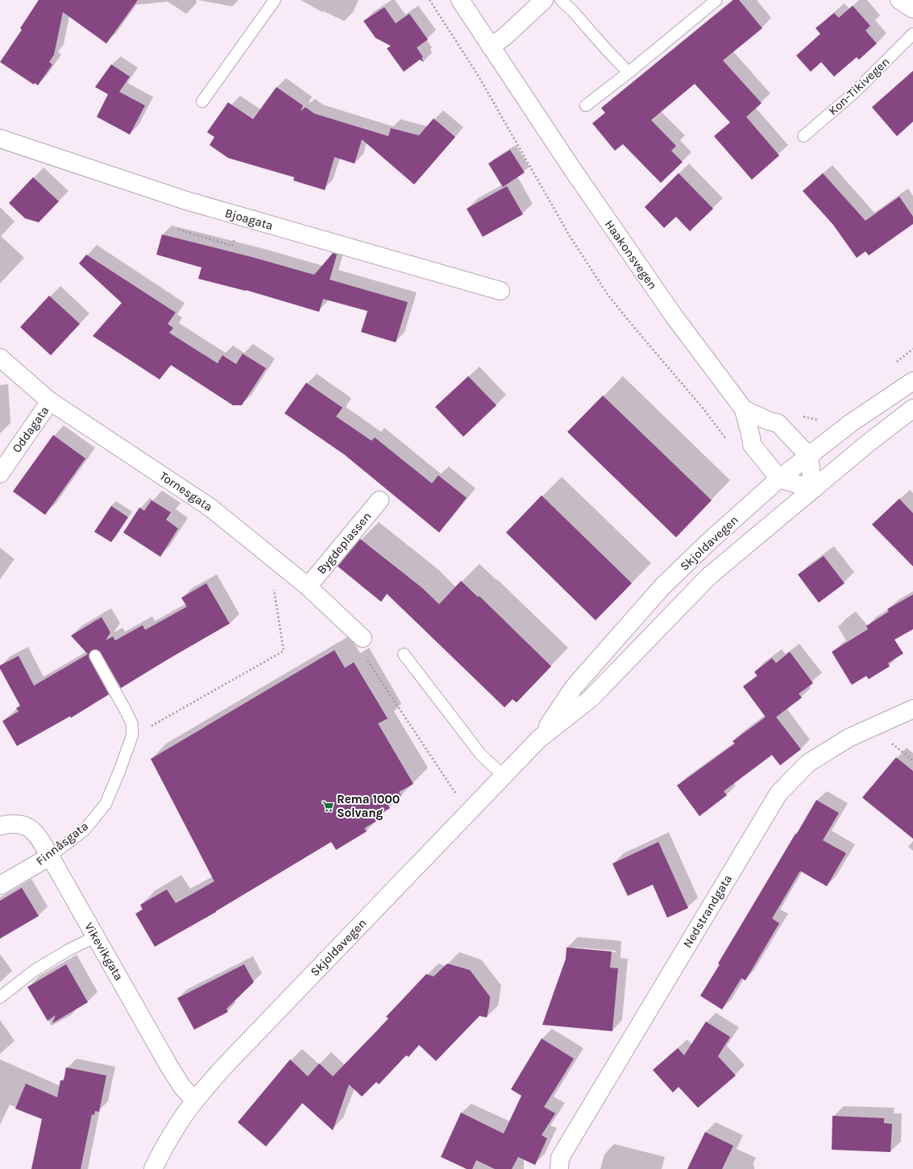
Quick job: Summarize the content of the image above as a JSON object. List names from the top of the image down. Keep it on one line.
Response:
{"streets":{"street":["Bjoagata","Haakonsvegen","Oddagata","Tornesgata","Bygdeplassen","Skjoldavegen","Finnåsgata","Nedstrandgata","Vikevikgata"],"lane":["Kon-Tikivegen"]},"crossings":[["Haakonsvegen","Skjoldavegen"],["Oddagata","Tornesgata"],["Tornesgata","Bygdeplassen"],["Skjoldavegen","Vikevikgata"],["Finnåsgata","Vikevikgata"]],"places":{"supermarket":["Rema 1000 Solvang"]}}
